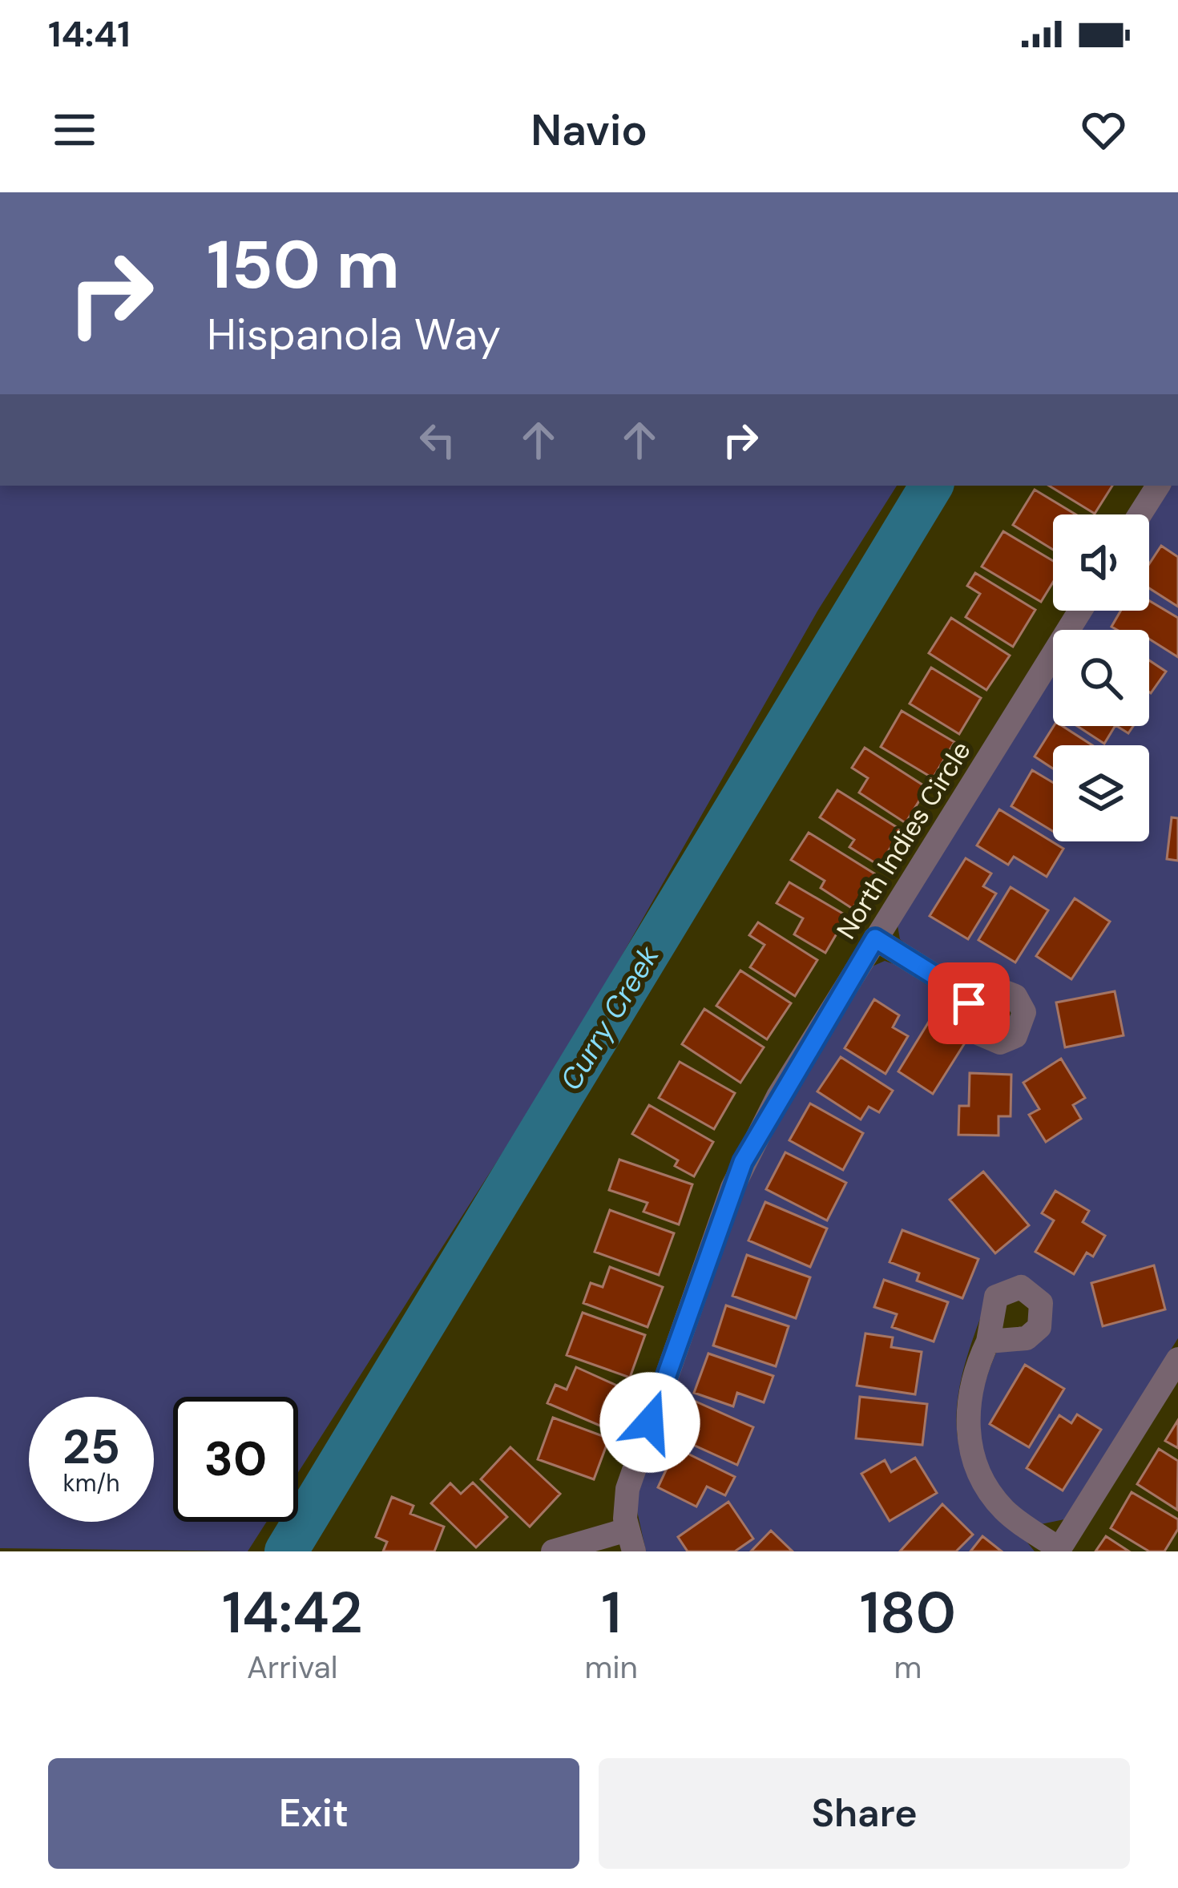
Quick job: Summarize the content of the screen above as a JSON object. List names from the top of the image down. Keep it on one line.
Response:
{"streets":{"street":["North Indies Circle"]},"water":["Curry Creek"],"page":{"status":"14:41","header":"Navio","turn":["150 m","Hispanola Way"],"speed":"25 km/h","limit":"30","eta":["14:42","Arrival","1","min","180","m"],"buttons":["Exit","Share"]}}
